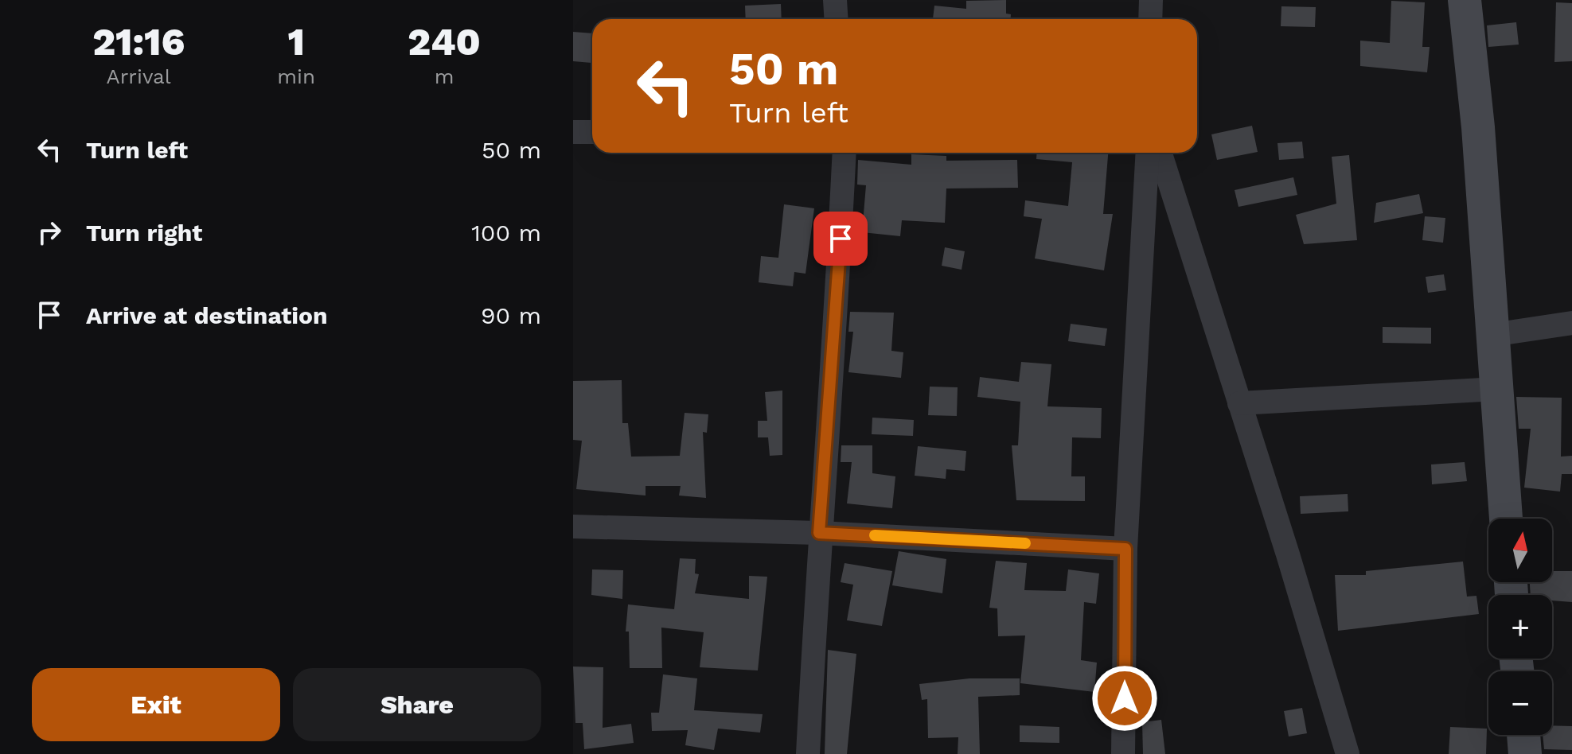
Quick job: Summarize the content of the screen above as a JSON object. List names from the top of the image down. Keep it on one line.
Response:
{"north":"top","page":{"eta":["21:16","Arrival","1","min","240","m"],"turn":["50 m","Turn left"],"list":[{"name":"Turn left","value":"50 m"},{"name":"Turn right","value":"100 m"},{"name":"Arrive at destination","value":"90 m"}],"map_buttons":["+","−"],"buttons":["Exit","Share"]}}
